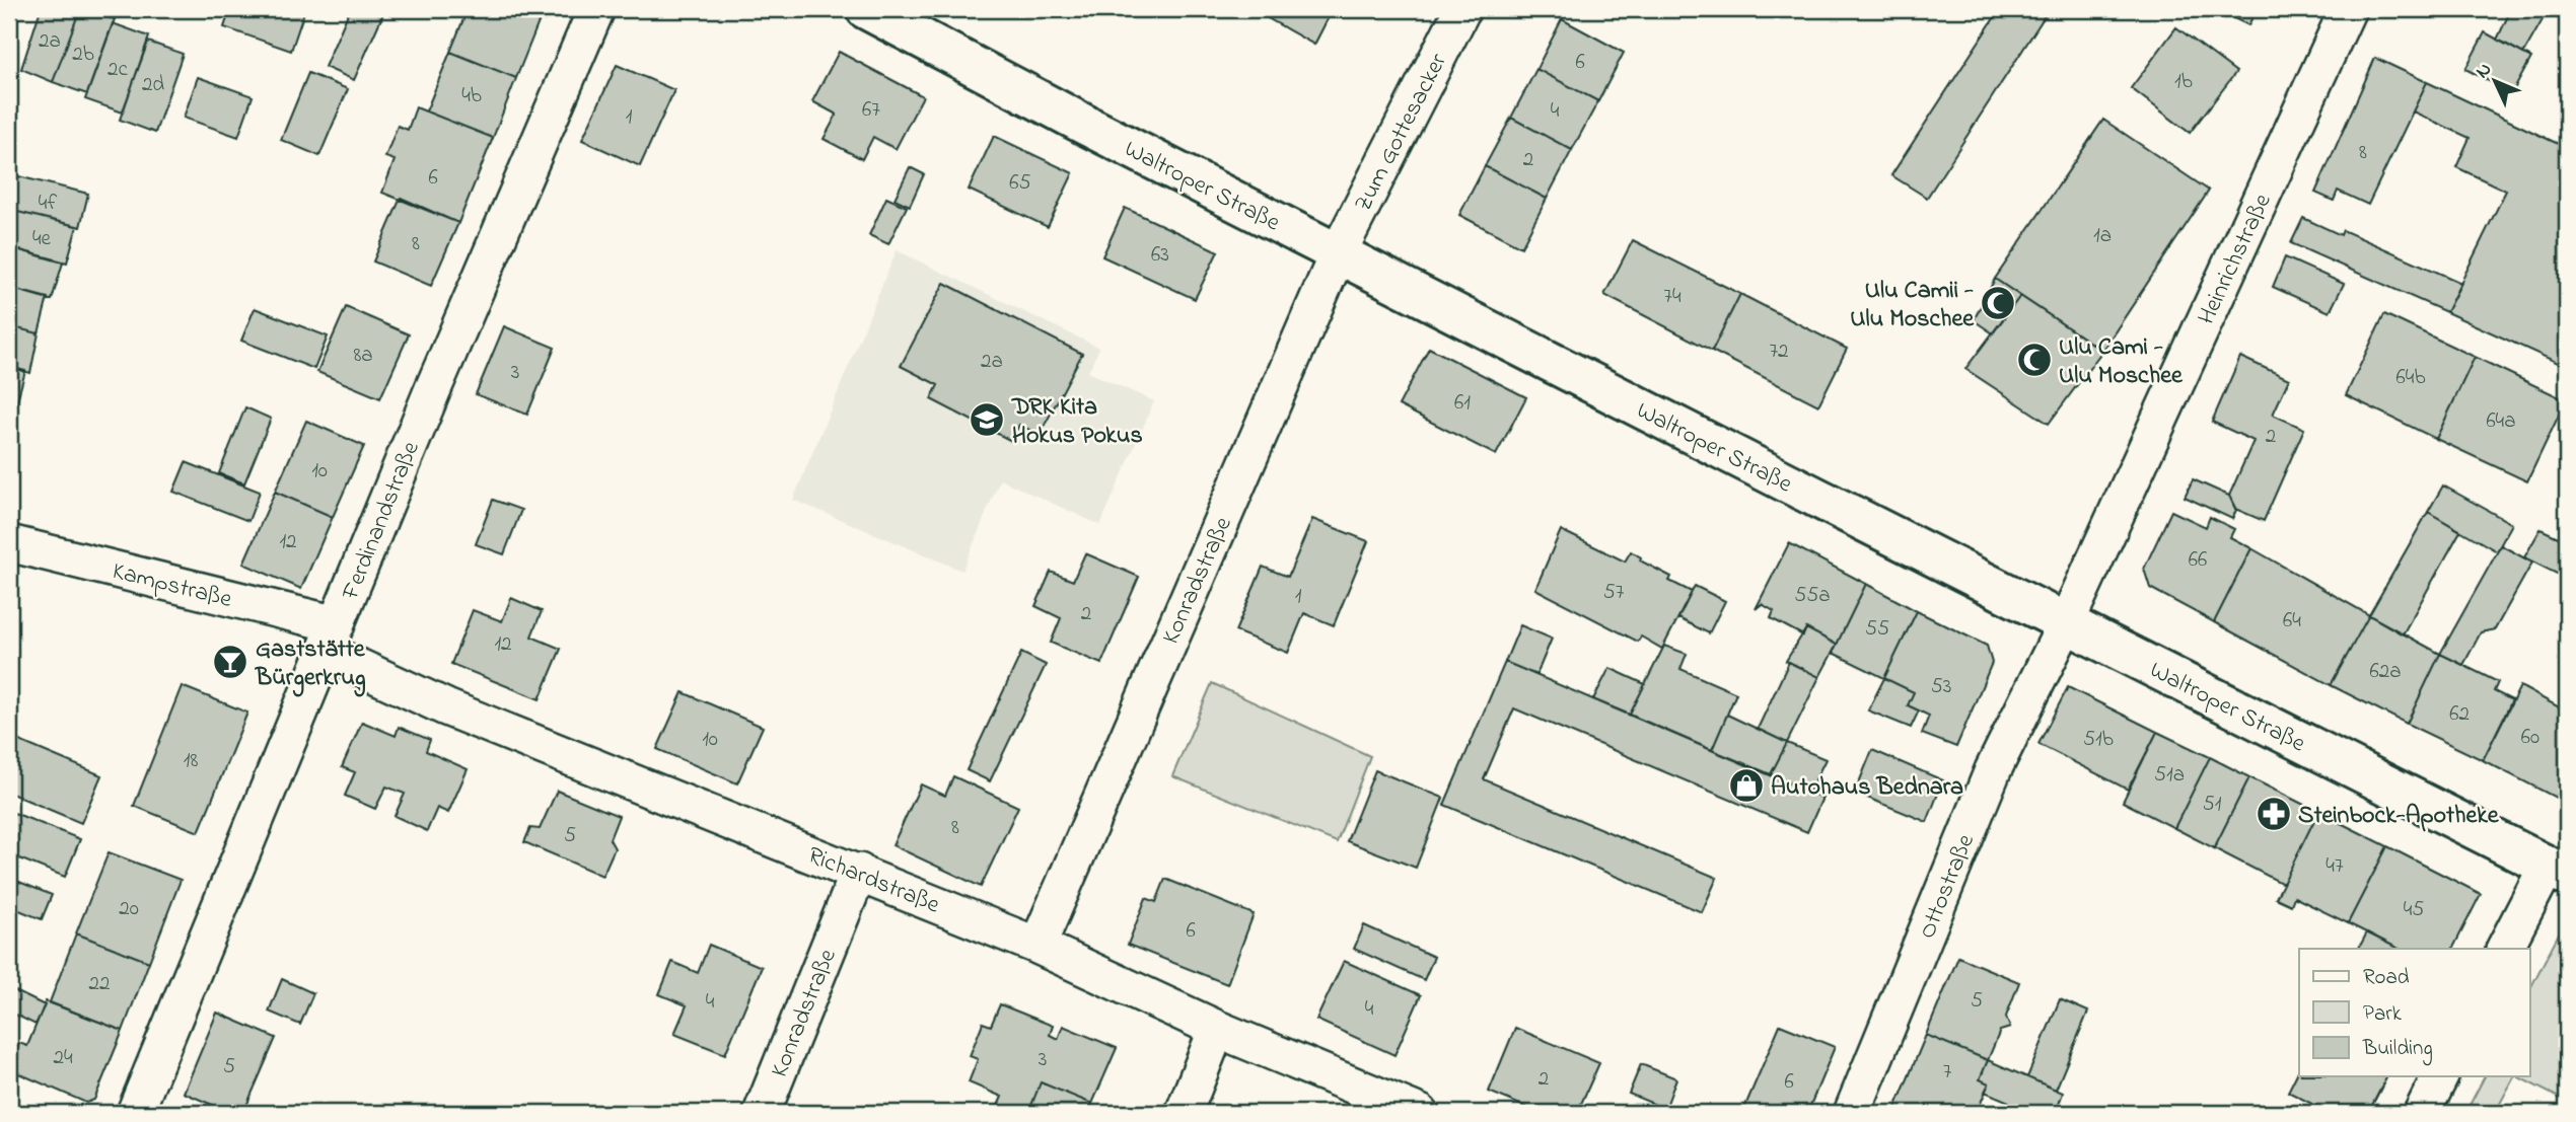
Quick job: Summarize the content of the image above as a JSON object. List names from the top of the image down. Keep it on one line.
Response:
{"streets":{"main road":["Waltroper Straße"],"street":["Zum Gottesacker","Heinrichstraße","Ferdinandstraße","Konradstraße","Kampstraße","Richardstraße","Ottostraße"]},"crossings":[["Zum Gottesacker","Waltroper Straße"],["Zum Gottesacker","Konradstraße"],["Waltroper Straße","Heinrichstraße"],["Waltroper Straße","Konradstraße"],["Waltroper Straße","Ottostraße"],["Heinrichstraße","Ottostraße"],["Ferdinandstraße","Kampstraße"],["Ferdinandstraße","Richardstraße"],["Konradstraße","Richardstraße"],["Kampstraße","Richardstraße"]],"places":{"mosque":["Ulu Camii - Ulu Moschee","Ulu Cami - Ulu Moschee"],"school or university":["DRK Kita Hokus Pokus"],"bar":["Gaststätte Bürgerkrug"],"shop":["Autohaus Bednara"],"pharmacy":["Steinbock-Apotheke"]},"house_numbers":["2a","2b","6","2c","1b","2d","4b","67","4","1","8","2","6","65","4f","1a","4e","8","63","74","72","8a","2a","3","64b","61","64a","2","10","12","66","57","55a","1","2","64","55","12","62a","53","62","60","10","51b","18","51a","51","8","5","47","20","45","6","22","5","4","4","24","3","5","7","2","6"],"legend":["Road","Park","Building"],"north":"top left"}
